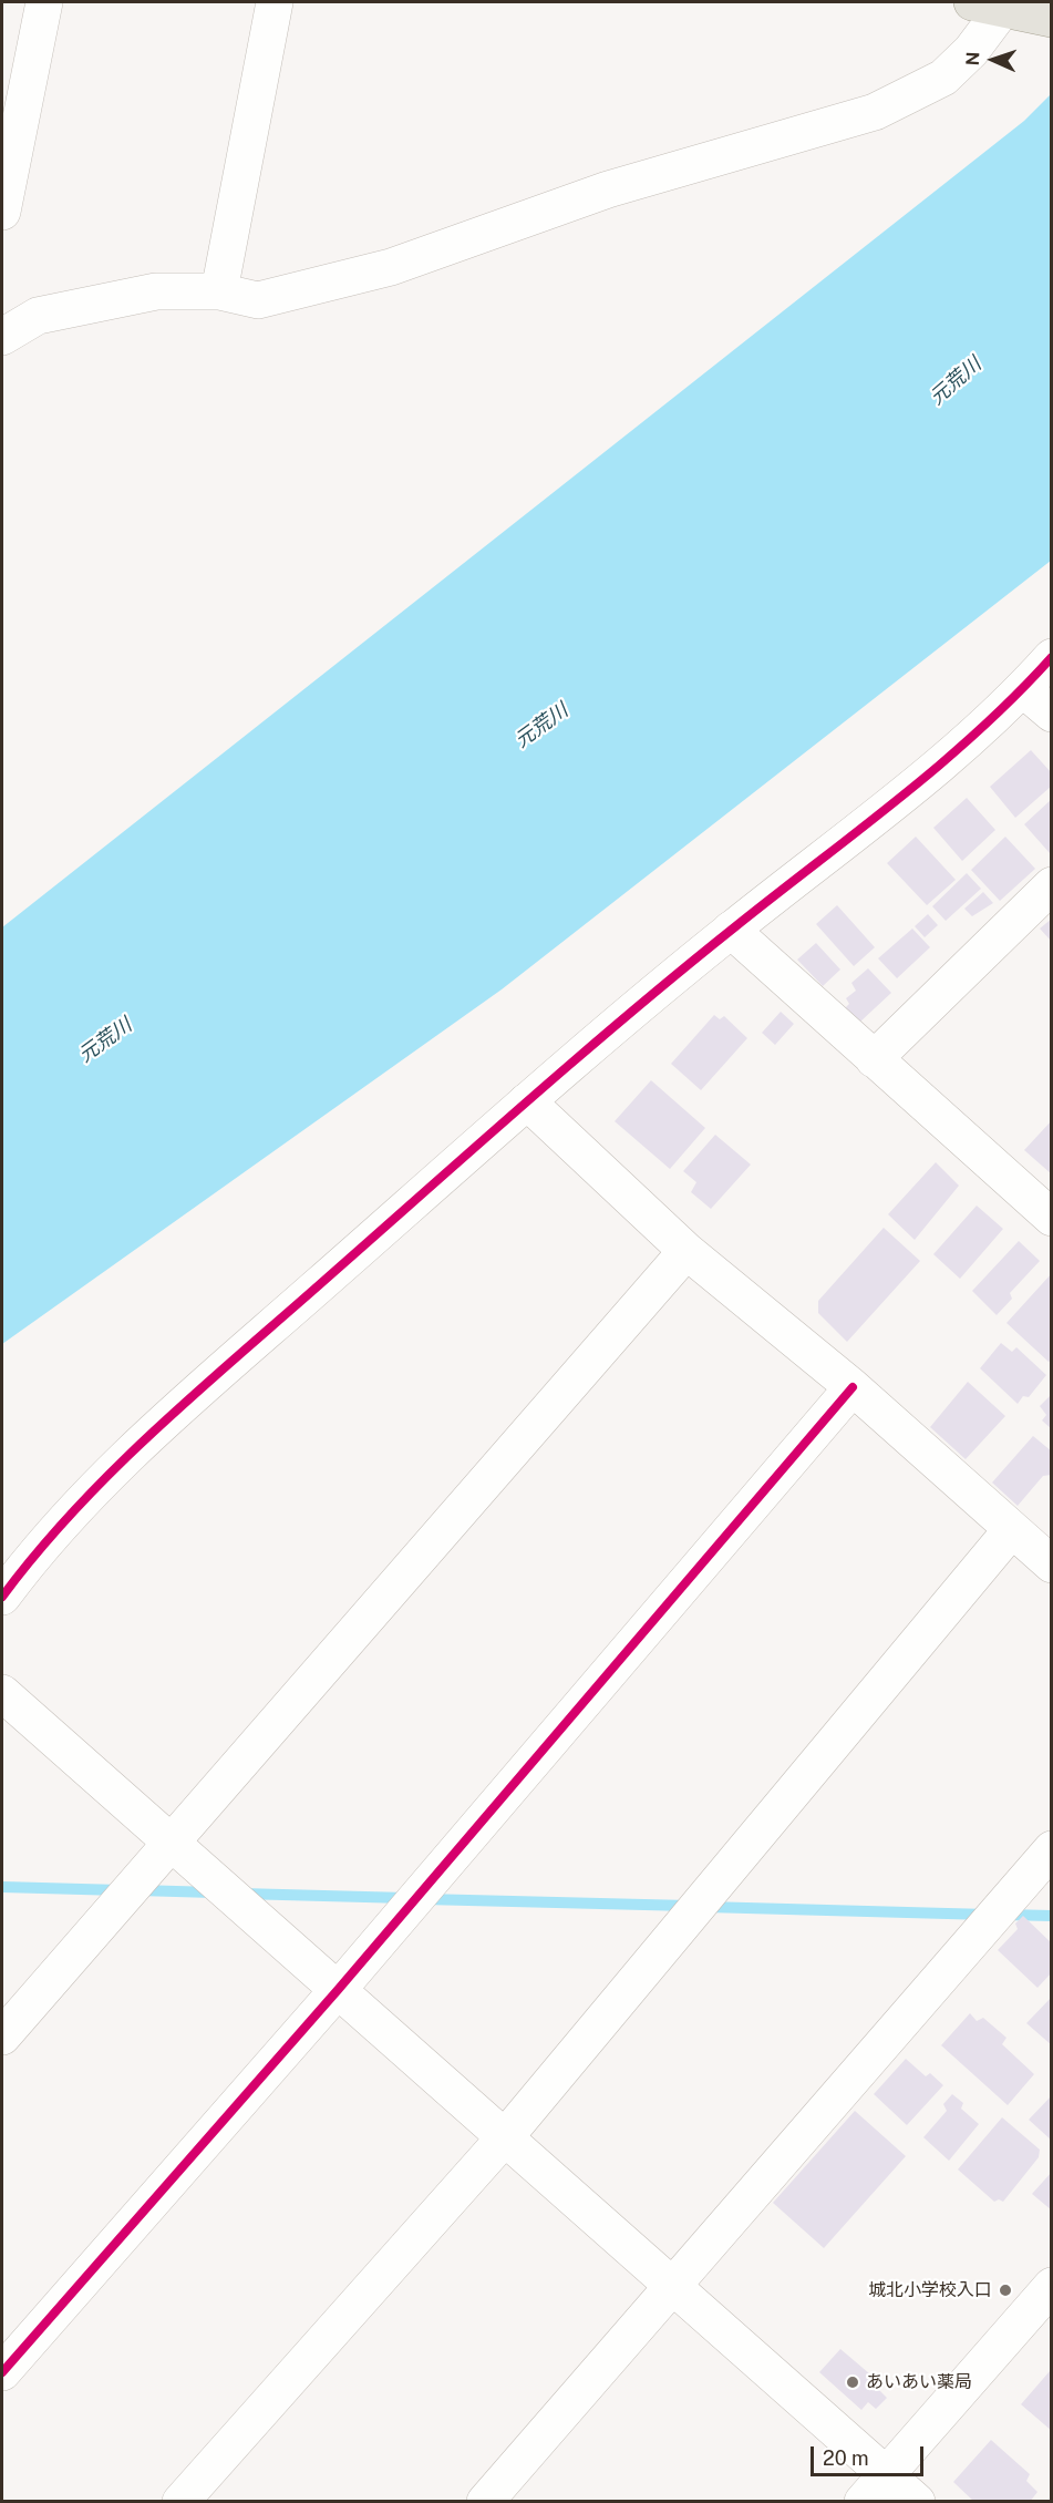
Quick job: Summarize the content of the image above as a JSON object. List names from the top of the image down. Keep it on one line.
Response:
{"water":["元荒川"],"places":["城北小学校入口","あいあい薬局"],"scale_bar":"20 m","north":"left"}
